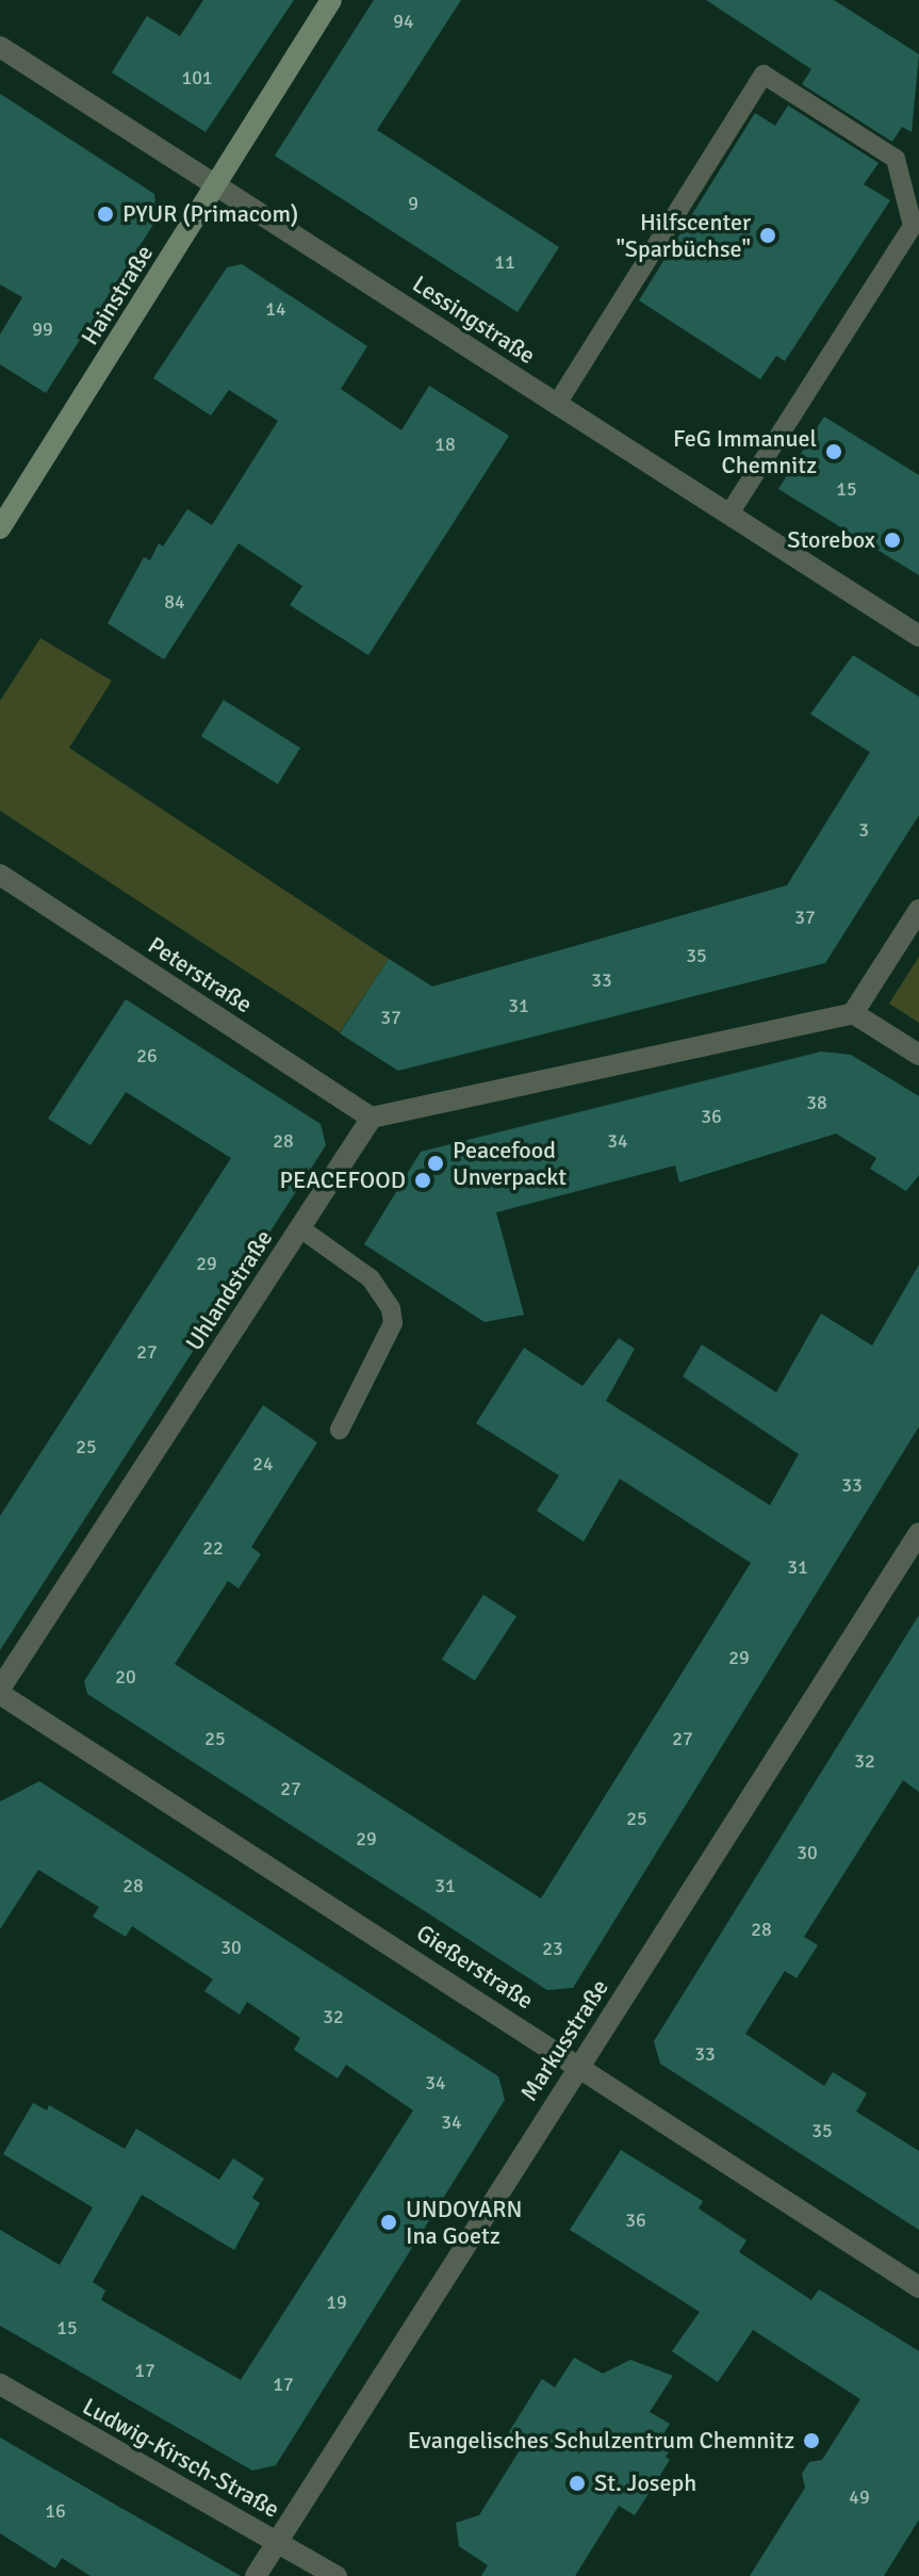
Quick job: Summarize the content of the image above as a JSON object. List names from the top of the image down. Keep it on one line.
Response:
{"streets":{"street":["Hainstraße","Lessingstraße","Peterstraße","Uhlandstraße","Gießerstraße","Markusstraße","Ludwig-Kirsch-Straße"]},"crossings":[["Hainstraße","Lessingstraße"],["Peterstraße","Uhlandstraße"],["Uhlandstraße","Gießerstraße"],["Gießerstraße","Markusstraße"],["Markusstraße","Ludwig-Kirsch-Straße"]],"places":["PYUR (Primacom)","Hilfscenter \"Sparbüchse\"","FeG Immanuel Chemnitz","Storebox","Peacefood Unverpackt","PEACEFOOD","UNDOYARN Ina Goetz","Evangelisches Schulzentrum Chemnitz","St. Joseph"],"house_numbers":["94","101","9","11","14","99","18","15","84","3","37","35","33","31","37","26","38","36","28","34","29","27","25","24","33","22","31","29","20","25","27","32","27","25","29","30","28","31","28","30","23","32","33","34","34","35","36","19","15","17","17","49","16"]}
